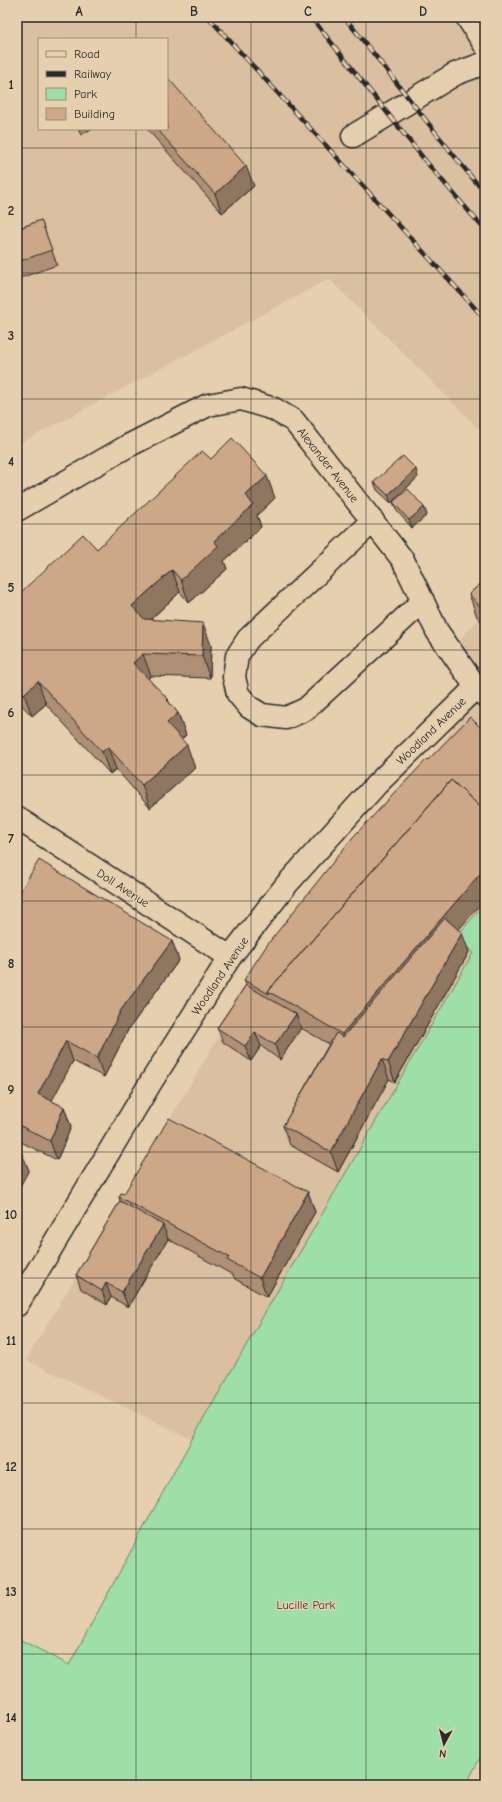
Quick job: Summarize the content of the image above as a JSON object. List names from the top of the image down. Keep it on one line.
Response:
{"streets":{"street":["Alexander Avenue","Woodland Avenue","Doll Avenue"]},"crossings":[["Alexander Avenue","Woodland Avenue"],["Woodland Avenue","Doll Avenue"]],"parks":["Lucille Park"],"legend":["Road","Railway","Park","Building"],"north":"bottom","grid":{"columns":["A","B","C","D"],"rows":["1","2","3","4","5","6","7","8","9","10","11","12","13","14"]}}
